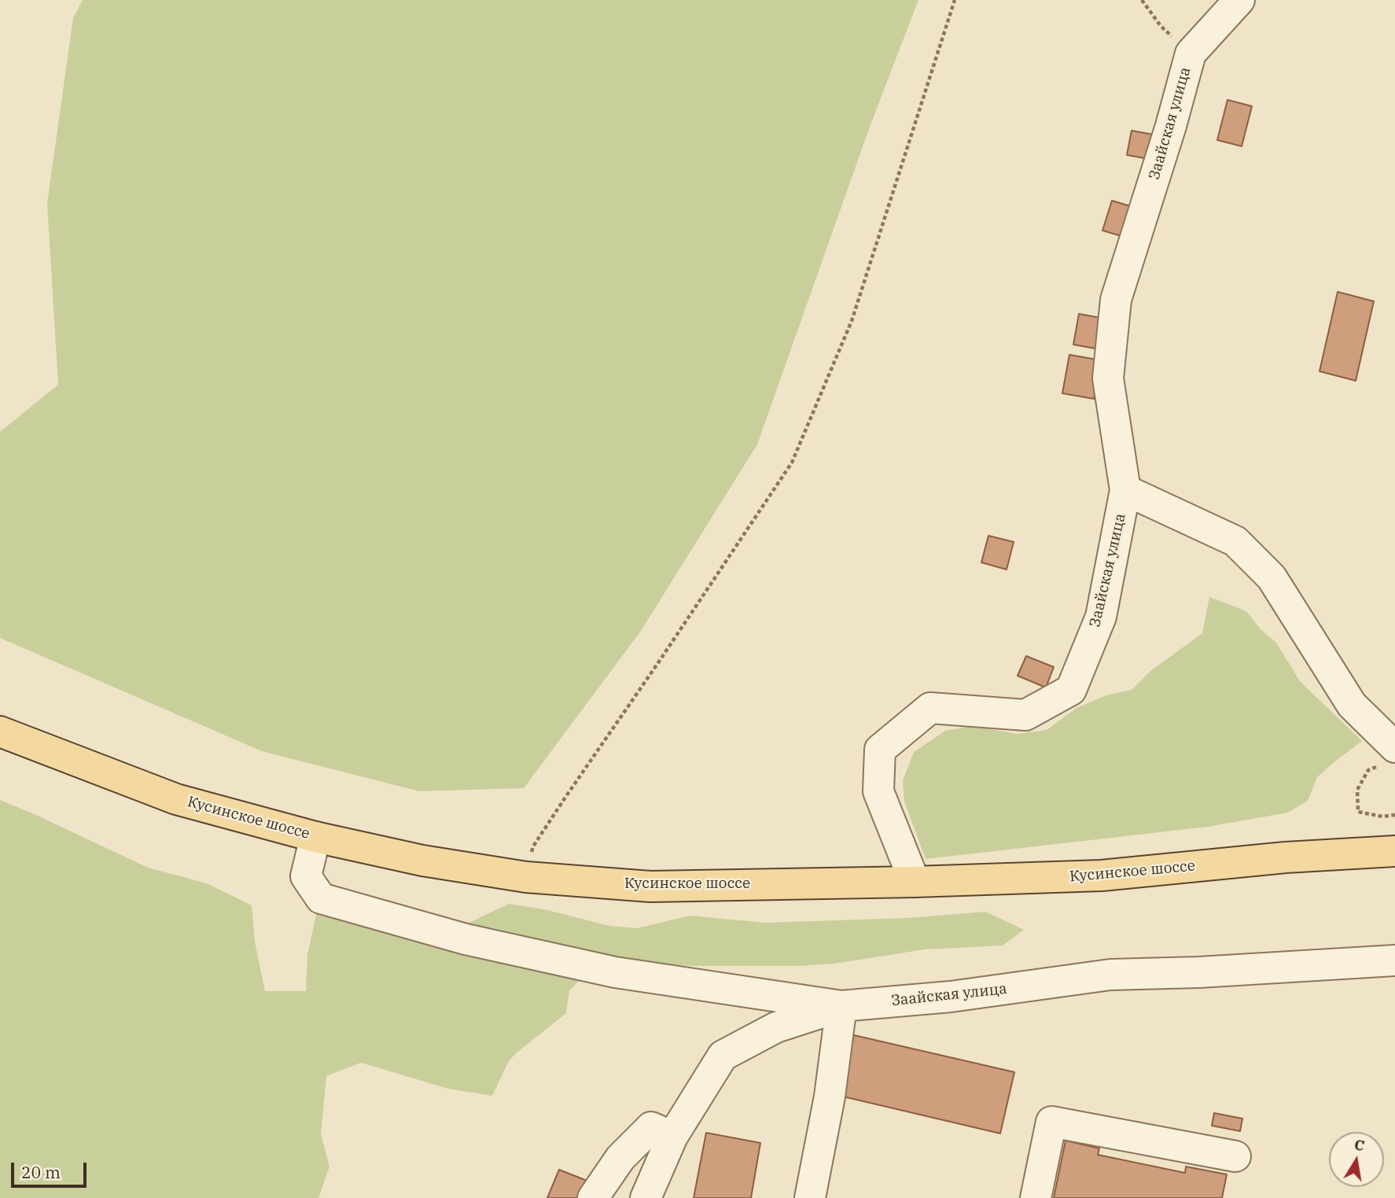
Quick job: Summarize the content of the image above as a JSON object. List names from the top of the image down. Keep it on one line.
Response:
{"streets":{"main road":["Кусинское шоссе"],"street":["Заайская улица"]},"crossings":[["Заайская улица","Кусинское шоссе"]],"scale_bar":"20 m","north":"top"}
